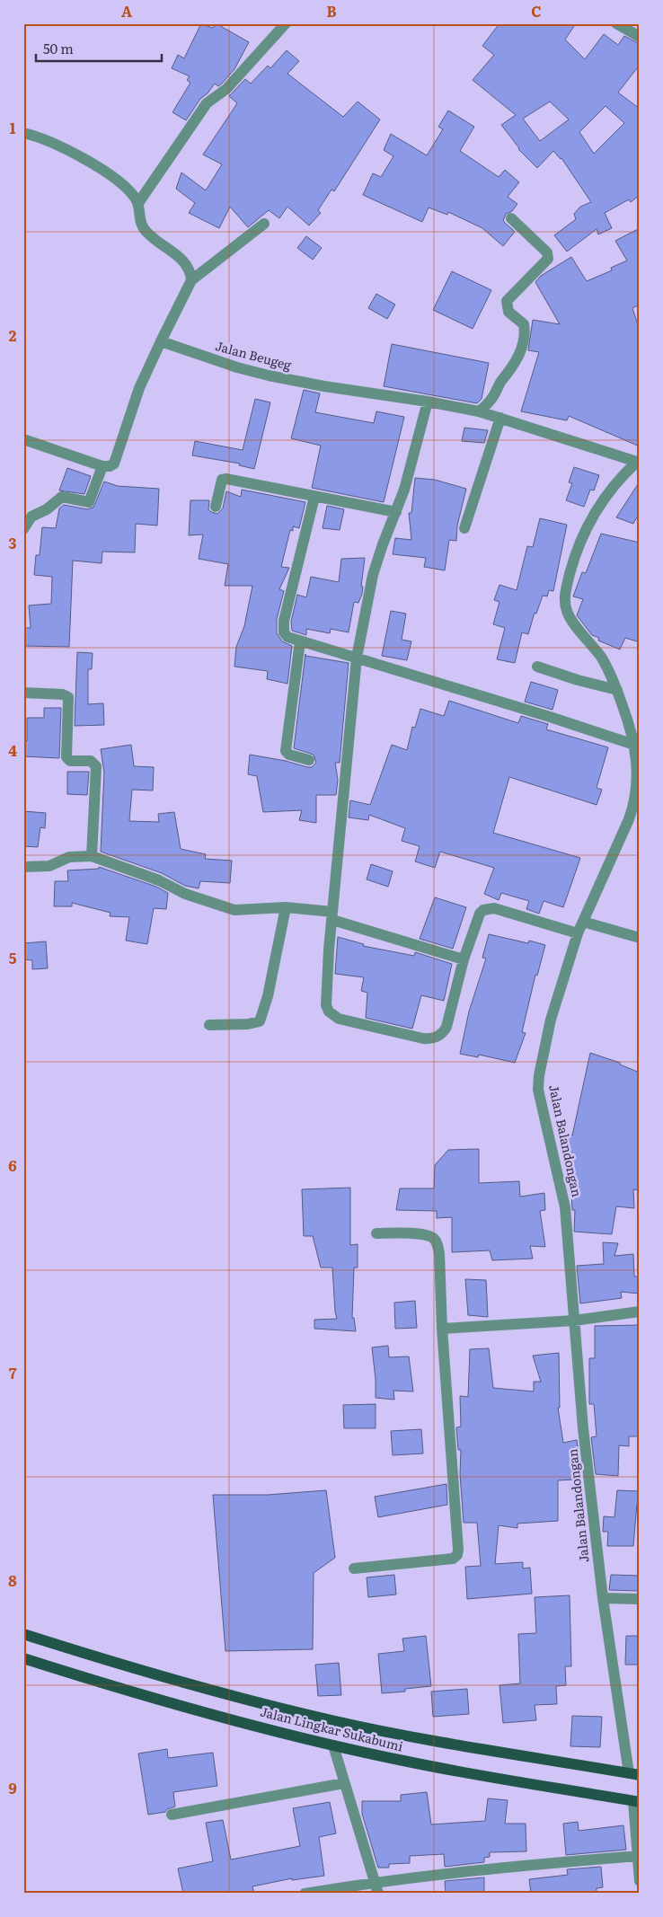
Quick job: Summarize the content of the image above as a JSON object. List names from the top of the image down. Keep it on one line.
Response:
{"streets":{"main road":["Jalan Lingkar Sukabumi"],"street":["Jalan Beugeg","Jalan Balandongan"]},"crossings":[["Jalan Beugeg","Jalan Balandongan"],["Jalan Balandongan","Jalan Lingkar Sukabumi"]],"scale_bar":"50 m","grid":{"columns":["A","B","C"],"rows":["1","2","3","4","5","6","7","8","9"]}}
